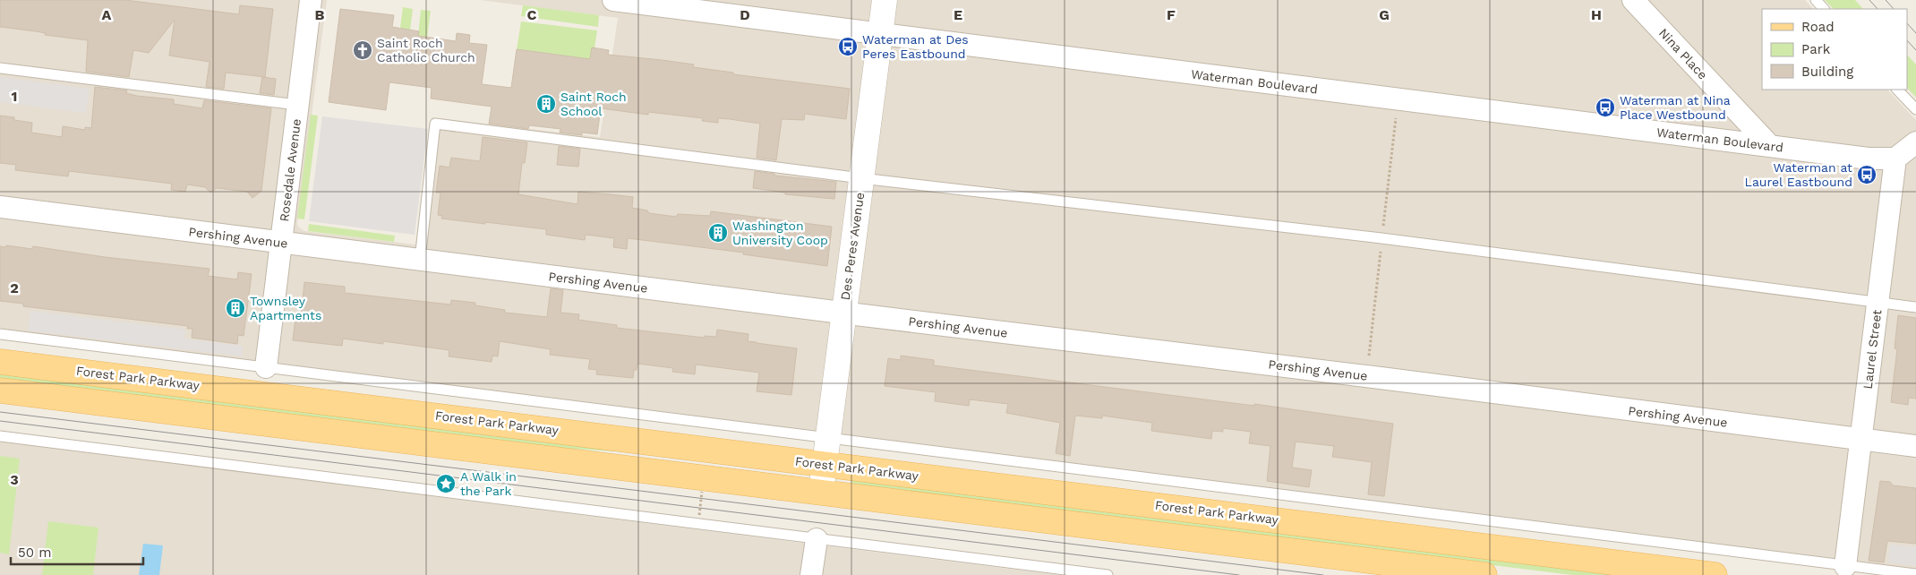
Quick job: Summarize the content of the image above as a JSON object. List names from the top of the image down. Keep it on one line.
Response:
{"streets":{"main road":["Forest Park Parkway"],"street":["Nina Place","Waterman Boulevard","Rosedale Avenue","Pershing Avenue","Des Peres Avenue","Laurel Street"]},"crossings":[["Nina Place","Waterman Boulevard"],["Waterman Boulevard","Des Peres Avenue"],["Waterman Boulevard","Laurel Street"],["Rosedale Avenue","Pershing Avenue"],["Pershing Avenue","Des Peres Avenue"],["Pershing Avenue","Laurel Street"],["Des Peres Avenue","Forest Park Parkway"]],"places":{"bus stop":["Waterman at Des Peres Eastbound","Waterman at Nina Place Westbound","Waterman at Laurel Eastbound"],"church":["Saint Roch Catholic Church"],"building":["Saint Roch School","Washington University Coop","Townsley Apartments"],"place":["A Walk in the Park"]},"legend":["Road","Park","Building"],"scale_bar":"50 m","grid":{"columns":["A","B","C","D","E","F","G","H"],"rows":["1","2","3"]}}
